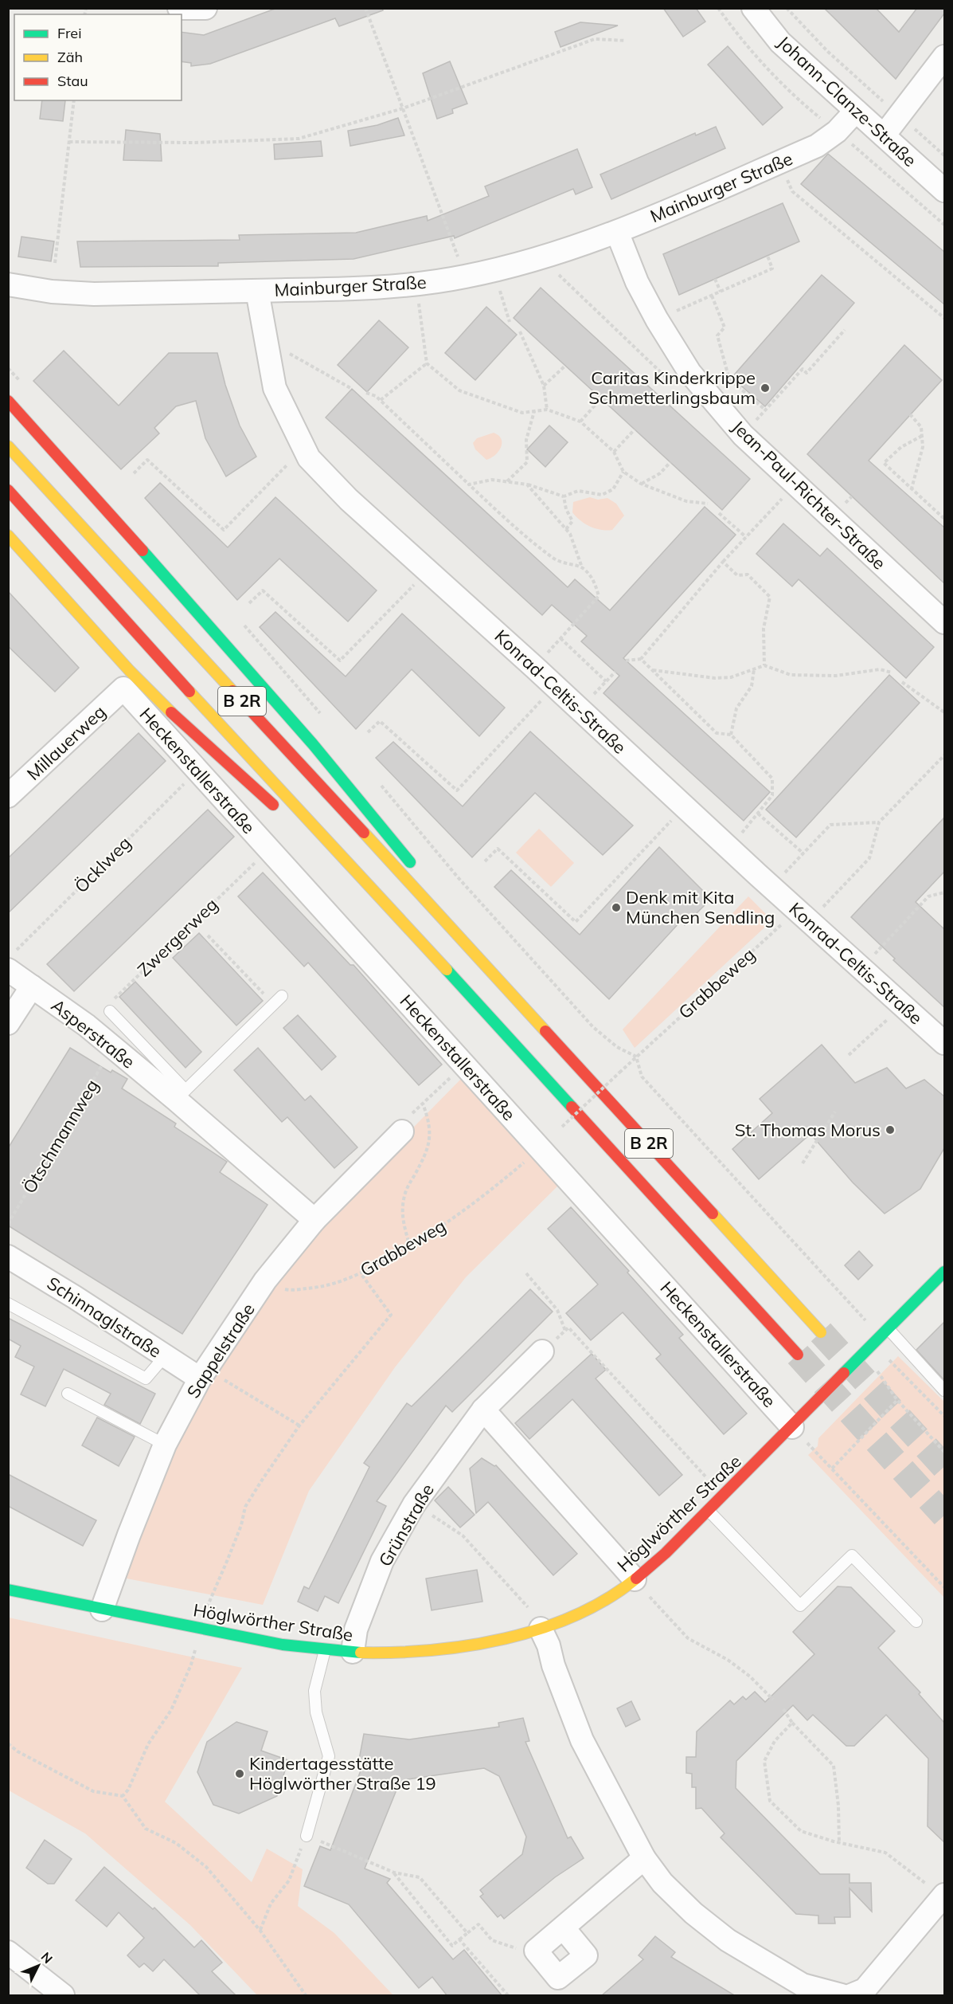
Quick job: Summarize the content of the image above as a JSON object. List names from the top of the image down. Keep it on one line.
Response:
{"streets":{"main road":["B 2R","Höglwörther Straße"],"street":["Johann-Clanze-Straße","Mainburger Straße","Jean-Paul-Richter-Straße","Konrad-Celtis-Straße","Millauerweg","Heckenstallerstraße","Asperstraße","Schinnaglstraße","Sappelstraße","Grünstraße"],"path":["Öcklweg","Zwergerweg","Grabbeweg","Ötschmannweg"]},"crossings":[["Johann-Clanze-Straße","Mainburger Straße"],["Mainburger Straße","Jean-Paul-Richter-Straße"],["Mainburger Straße","Konrad-Celtis-Straße"],["Konrad-Celtis-Straße","Grabbeweg"],["Millauerweg","Heckenstallerstraße"],["Heckenstallerstraße","Öcklweg"],["Heckenstallerstraße","Zwergerweg"],["Heckenstallerstraße","Höglwörther Straße"],["Öcklweg","Asperstraße"],["Grabbeweg","Sappelstraße"],["Asperstraße","Ötschmannweg"],["Asperstraße","Sappelstraße"],["Schinnaglstraße","Sappelstraße"],["Sappelstraße","Höglwörther Straße"],["Höglwörther Straße","Grünstraße"]],"places":["Caritas Kinderkrippe Schmetterlingsbaum","Denk mit Kita München Sendling","St. Thomas Morus","Kindertagesstätte Höglwörther Straße 19"],"legend":["Frei","Zäh","Stau"],"north":"top right"}
